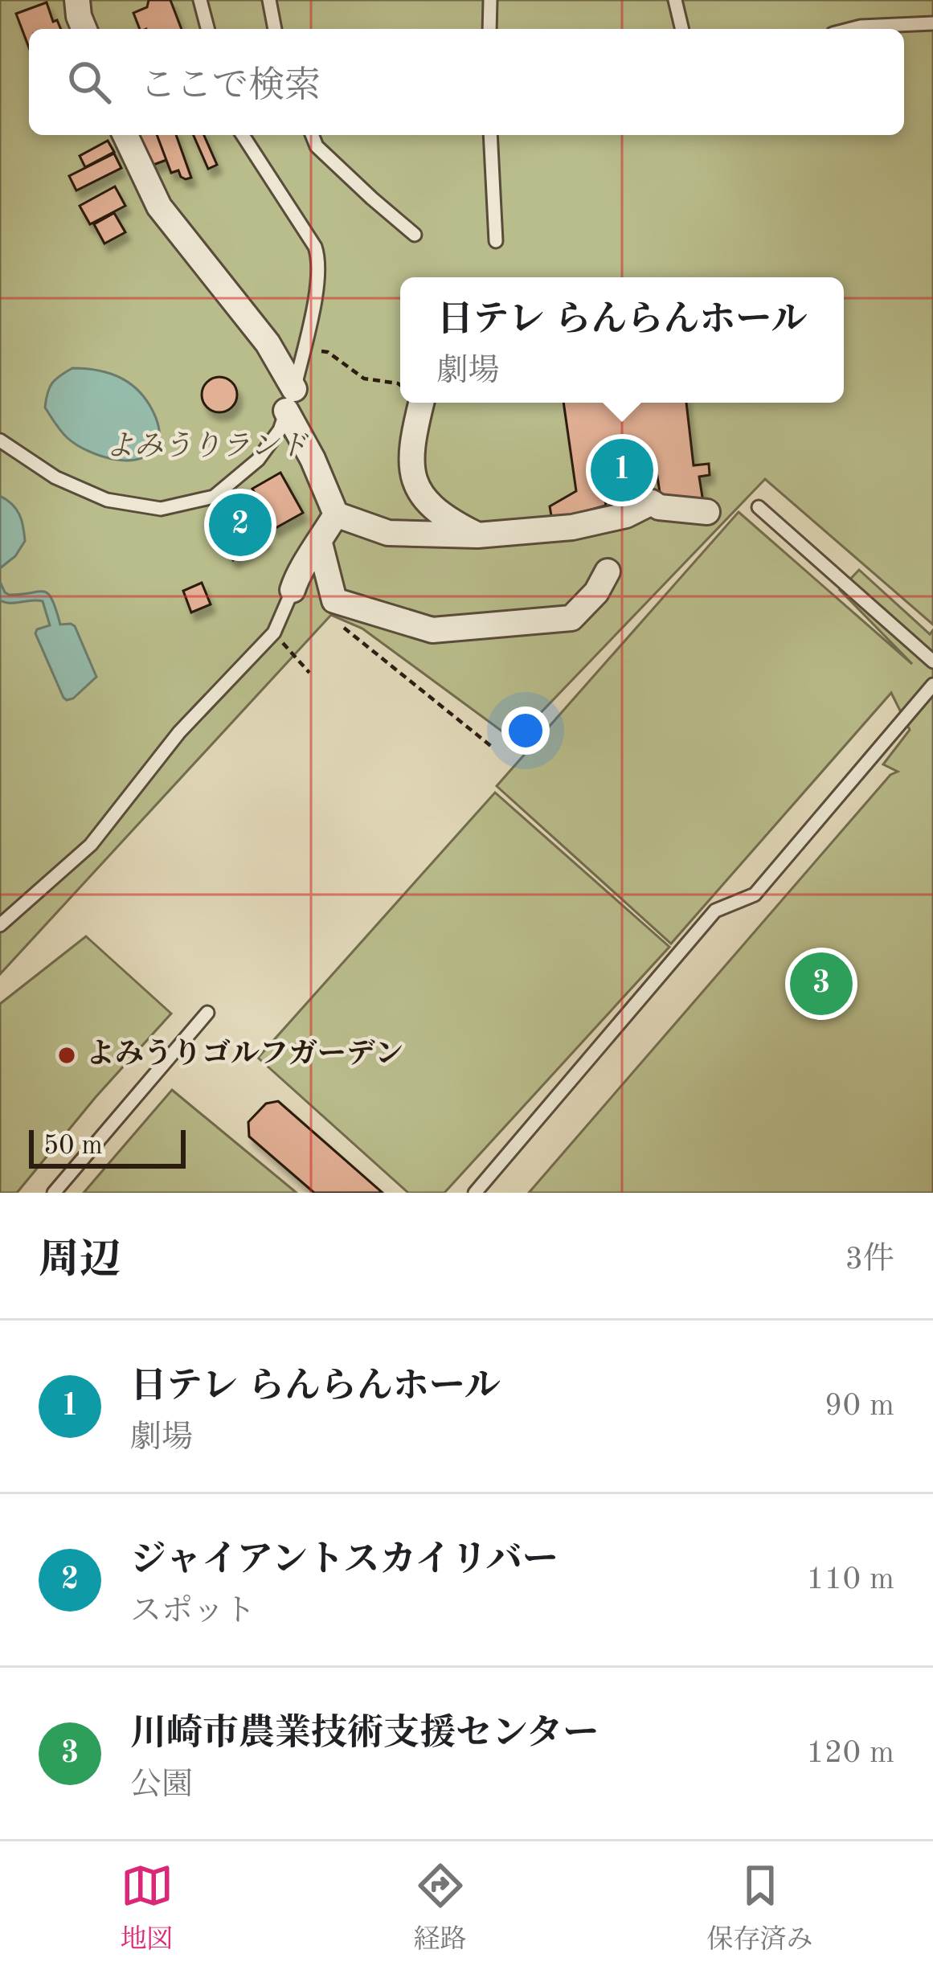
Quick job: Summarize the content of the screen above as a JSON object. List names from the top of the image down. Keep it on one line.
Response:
{"parks":["よみうりランド"],"places":["よみうりゴルフガーデン"],"scale_bar":"50 m","page":{"search":"ここで検索","popup":["日テレ らんらんホール","劇場"],"pins":["1","2","3"],"scale":"50 m","heading":["周辺","3件"],"list":[{"mark":"1","name":"日テレ らんらんホール","note":"劇場","value":"90 m"},{"mark":"2","name":"ジャイアントスカイリバー","note":"スポット","value":"110 m"},{"mark":"3","name":"川崎市農業技術支援センター","note":"公園","value":"120 m"}],"nav":["地図","経路","保存済み"]}}
